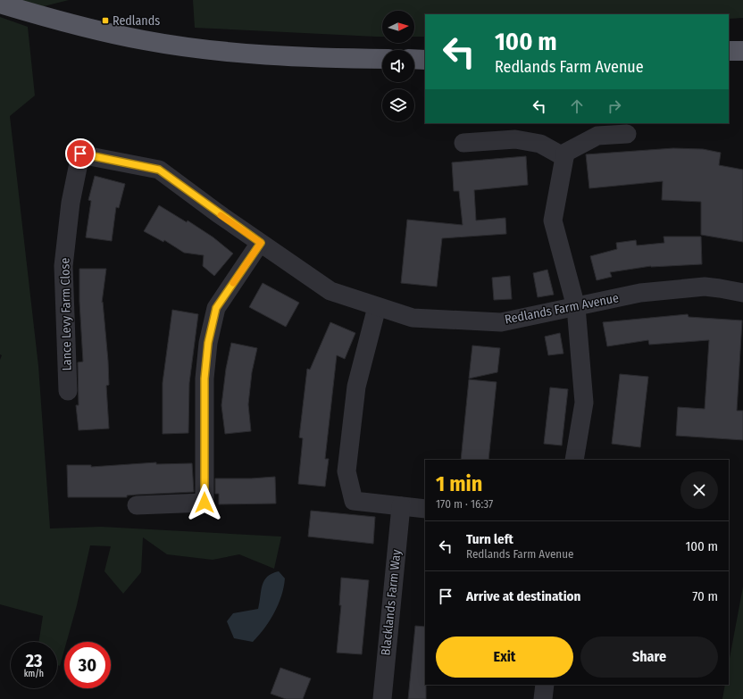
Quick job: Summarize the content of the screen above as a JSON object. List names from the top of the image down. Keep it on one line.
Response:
{"streets":{"street":["Redlands Farm Avenue","Lance Levy Farm Close","Blacklands Farm Way"]},"crossings":[["Redlands Farm Avenue","Lance Levy Farm Close"]],"places":{"transit":["Redlands"]},"north":"right","page":{"turn":["100 m","Redlands Farm Avenue"],"heading":["1 min","170 m · 16:37"],"list":[{"name":"Turn left","note":"Redlands Farm Avenue","value":"100 m"},{"name":"Arrive at destination","value":"70 m"}],"buttons":["Exit","Share"],"speed":"23 km/h","limit":"30"}}
